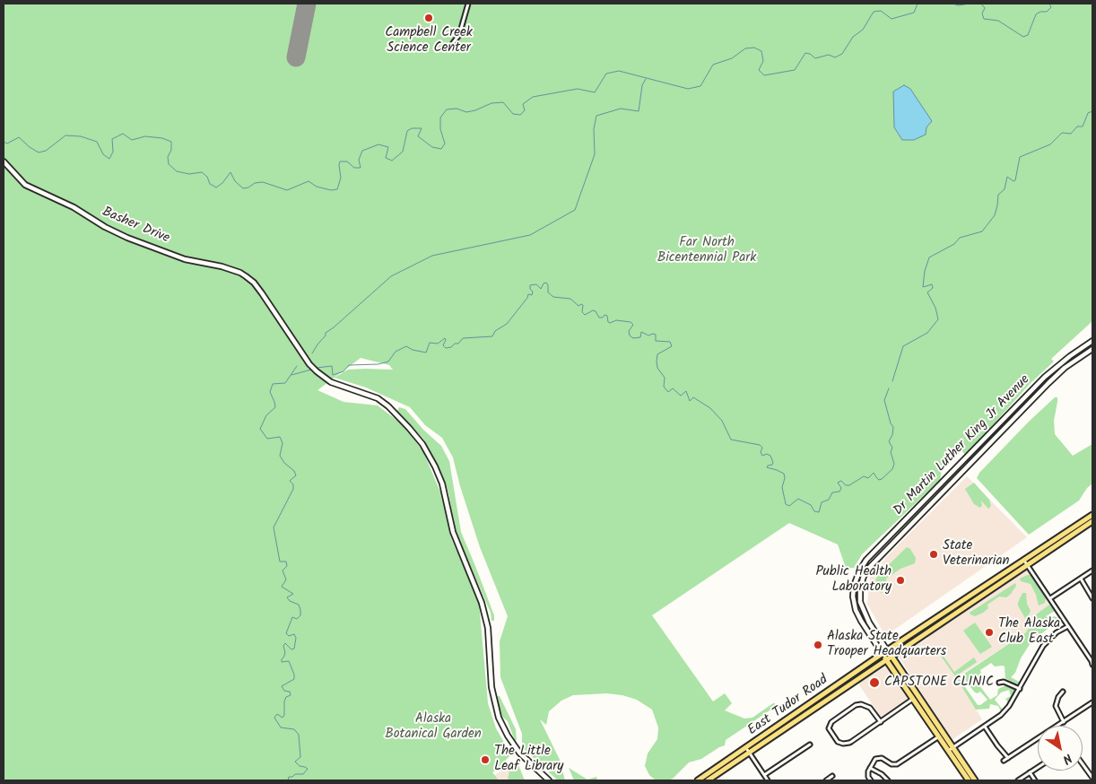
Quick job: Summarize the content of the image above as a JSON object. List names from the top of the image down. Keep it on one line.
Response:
{"streets":{"main road":["East Tudor Road"],"street":["Basher Drive","Dr Martin Luther King Jr Avenue"]},"crossings":[["Dr Martin Luther King Jr Avenue","East Tudor Road"]],"parks":["Far North Bicentennial Park","Alaska Botanical Garden"],"places":["Campbell Creek Science Center","State Veterinarian","Public Health Laboratory","The Alaska Club East","Alaska State Trooper Headquarters","CAPSTONE CLINIC","The Little Leaf Library"],"north":"bottom right"}
